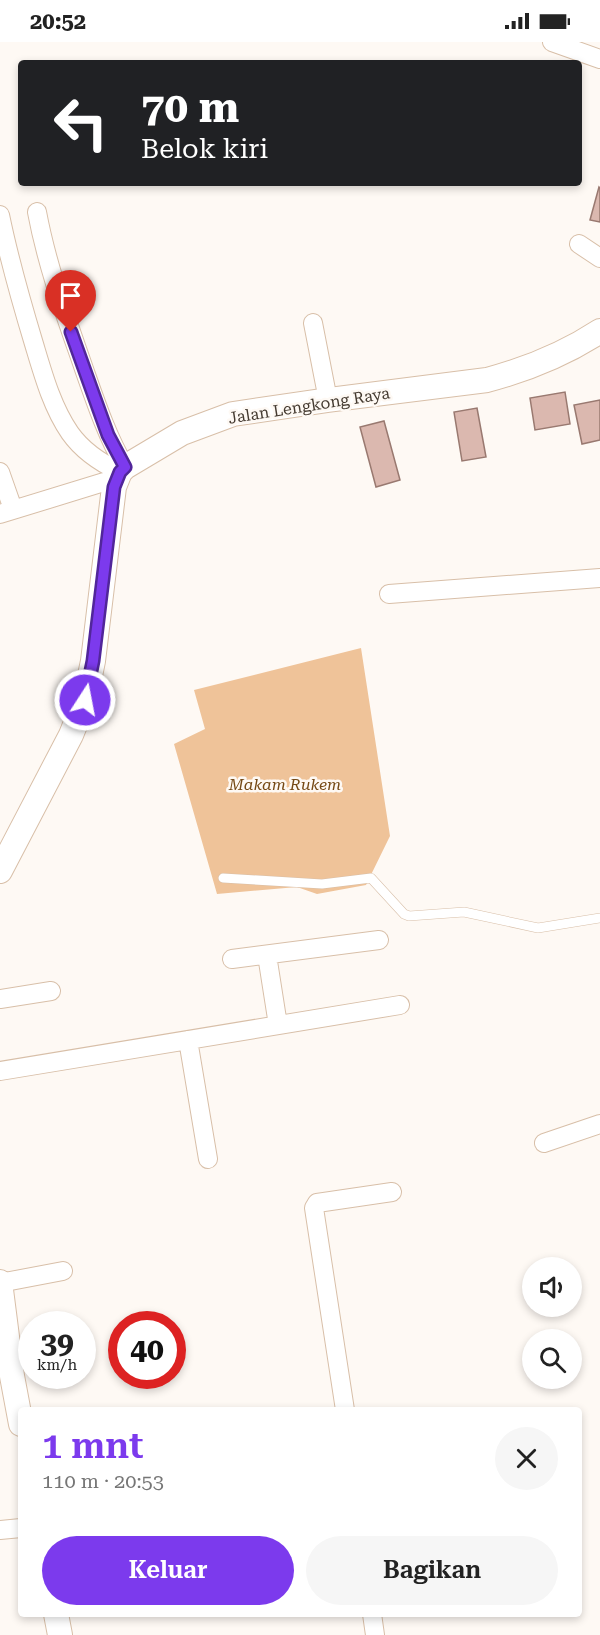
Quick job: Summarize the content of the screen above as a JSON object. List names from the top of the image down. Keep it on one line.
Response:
{"streets":{"street":["Jalan Lengkong Raya"]},"parks":["Makam Rukem"],"page":{"status":"20:52","turn":["70 m","Belok kiri"],"speed":"39 km/h","limit":"40","heading":["1 mnt","110 m · 20:53"],"buttons":["Keluar","Bagikan"]}}
